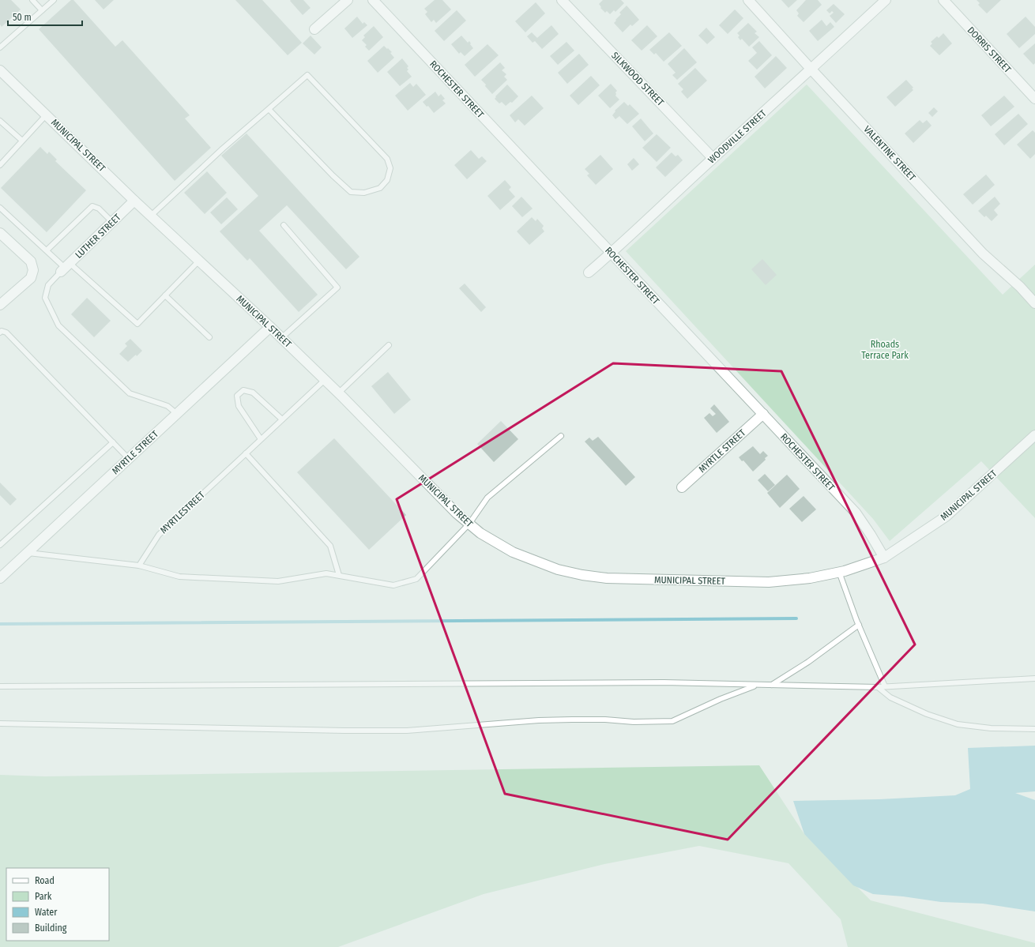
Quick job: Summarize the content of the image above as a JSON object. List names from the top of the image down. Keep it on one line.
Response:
{"streets":{"street":["DORRIS STREET","SILKWOOD STREET","ROCHESTER STREET","WOODVILLE STREET","MUNICIPAL STREET","VALENTINE STREET","LUTHER STREET","MYRTLE STREET"],"lane":["MYRTLESTREET"]},"crossings":[["SILKWOOD STREET","WOODVILLE STREET"],["ROCHESTER STREET","WOODVILLE STREET"],["ROCHESTER STREET","MUNICIPAL STREET"],["ROCHESTER STREET","MYRTLE STREET"],["WOODVILLE STREET","VALENTINE STREET"],["MUNICIPAL STREET","LUTHER STREET"],["MUNICIPAL STREET","MYRTLE STREET"],["MUNICIPAL STREET","MYRTLESTREET"]],"parks":["Rhoads Terrace Park"],"legend":["Road","Park","Water","Building"],"scale_bar":"50 m"}
